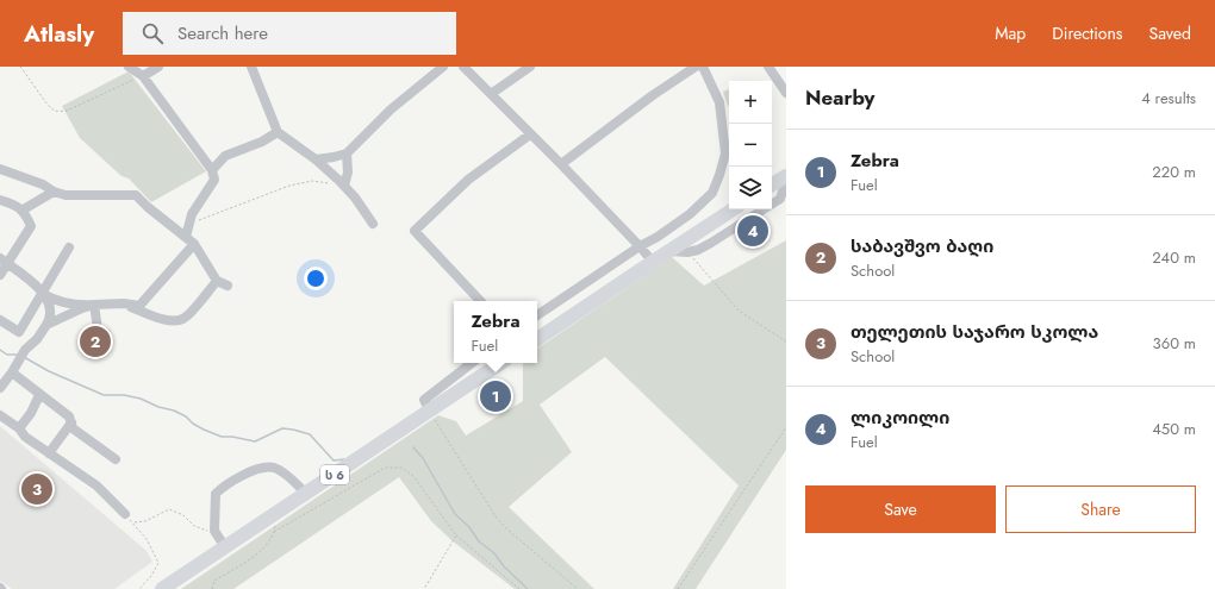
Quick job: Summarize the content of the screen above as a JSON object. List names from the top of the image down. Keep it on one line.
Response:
{"streets":{"highway":["ს 6"]},"page":{"header":"Atlasly","search":"Search here","nav":["Map","Directions","Saved"],"heading":["Nearby","4 results"],"map_buttons":["+","−"],"list":[{"mark":"1","name":"Zebra","note":"Fuel","value":"220 m"},{"mark":"2","name":"საბავშვო ბაღი","note":"School","value":"240 m"},{"mark":"3","name":"თელეთის საჯარო სკოლა","note":"School","value":"360 m"},{"mark":"4","name":"ლიკოილი","note":"Fuel","value":"450 m"}],"pins":["4","2","1","3"],"popup":["Zebra","Fuel"],"buttons":["Save","Share"]}}
